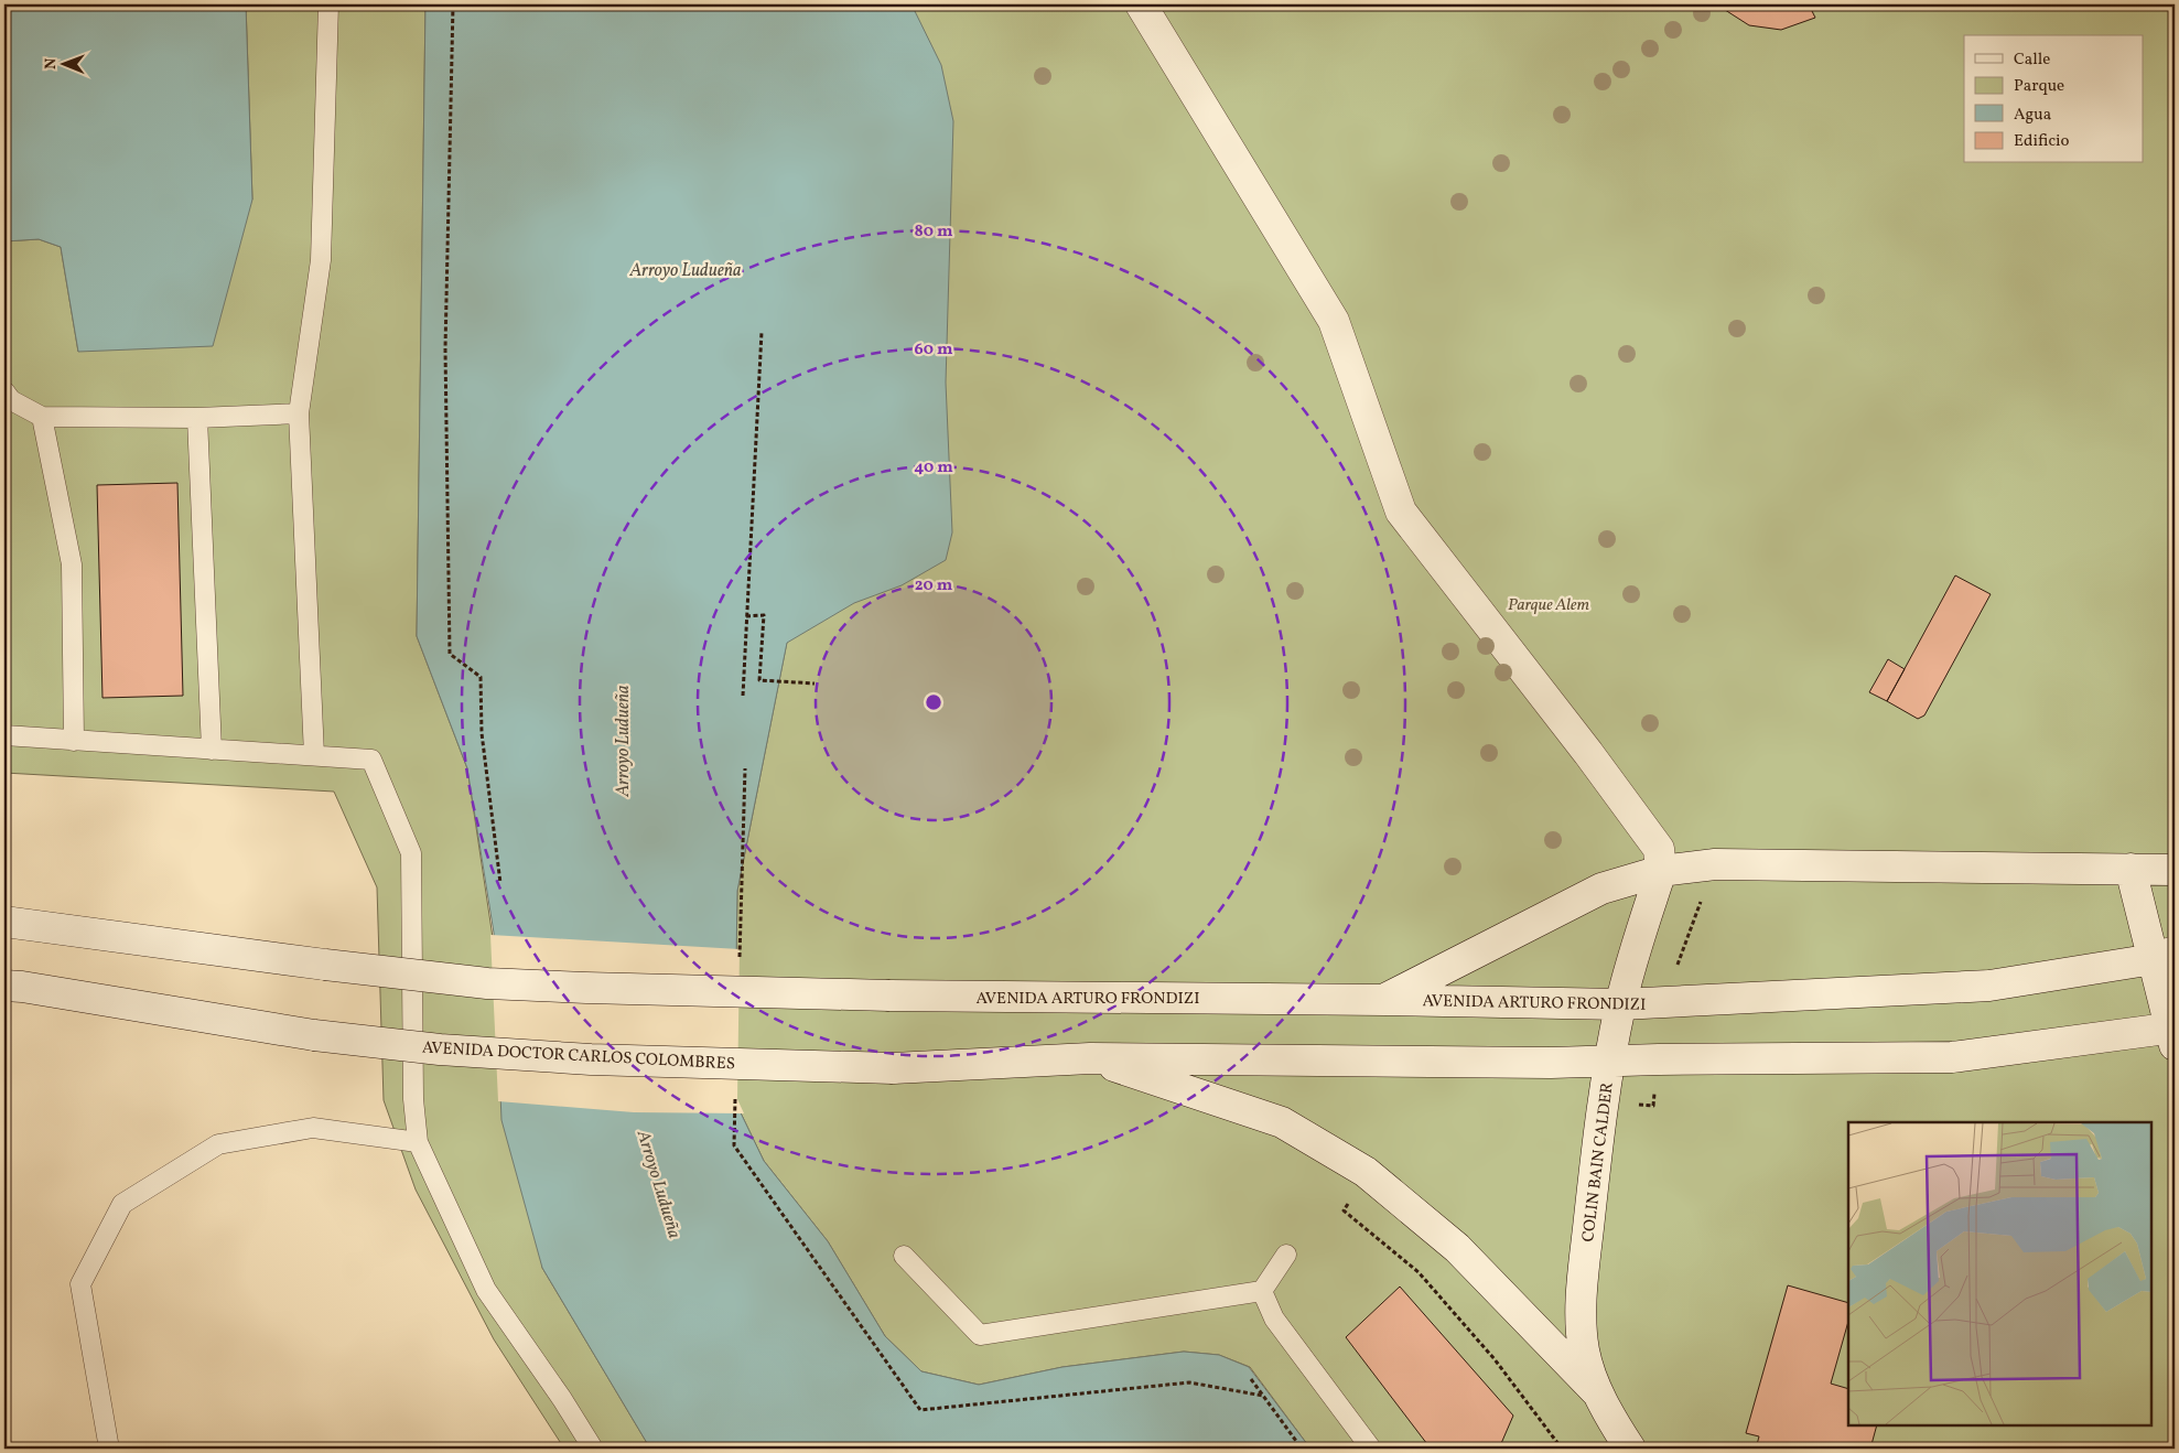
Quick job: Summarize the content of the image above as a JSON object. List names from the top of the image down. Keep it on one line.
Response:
{"streets":{"main road":["AVENIDA ARTURO FRONDIZI","AVENIDA DOCTOR CARLOS COLOMBRES","COLIN BAIN CALDER"]},"crossings":[["AVENIDA ARTURO FRONDIZI","COLIN BAIN CALDER"]],"water":["Arroyo Ludueña"],"parks":["Parque Alem"],"legend":["Calle","Parque","Agua","Edificio"],"north":"left","rings":["80 m","60 m","40 m","20 m"]}
